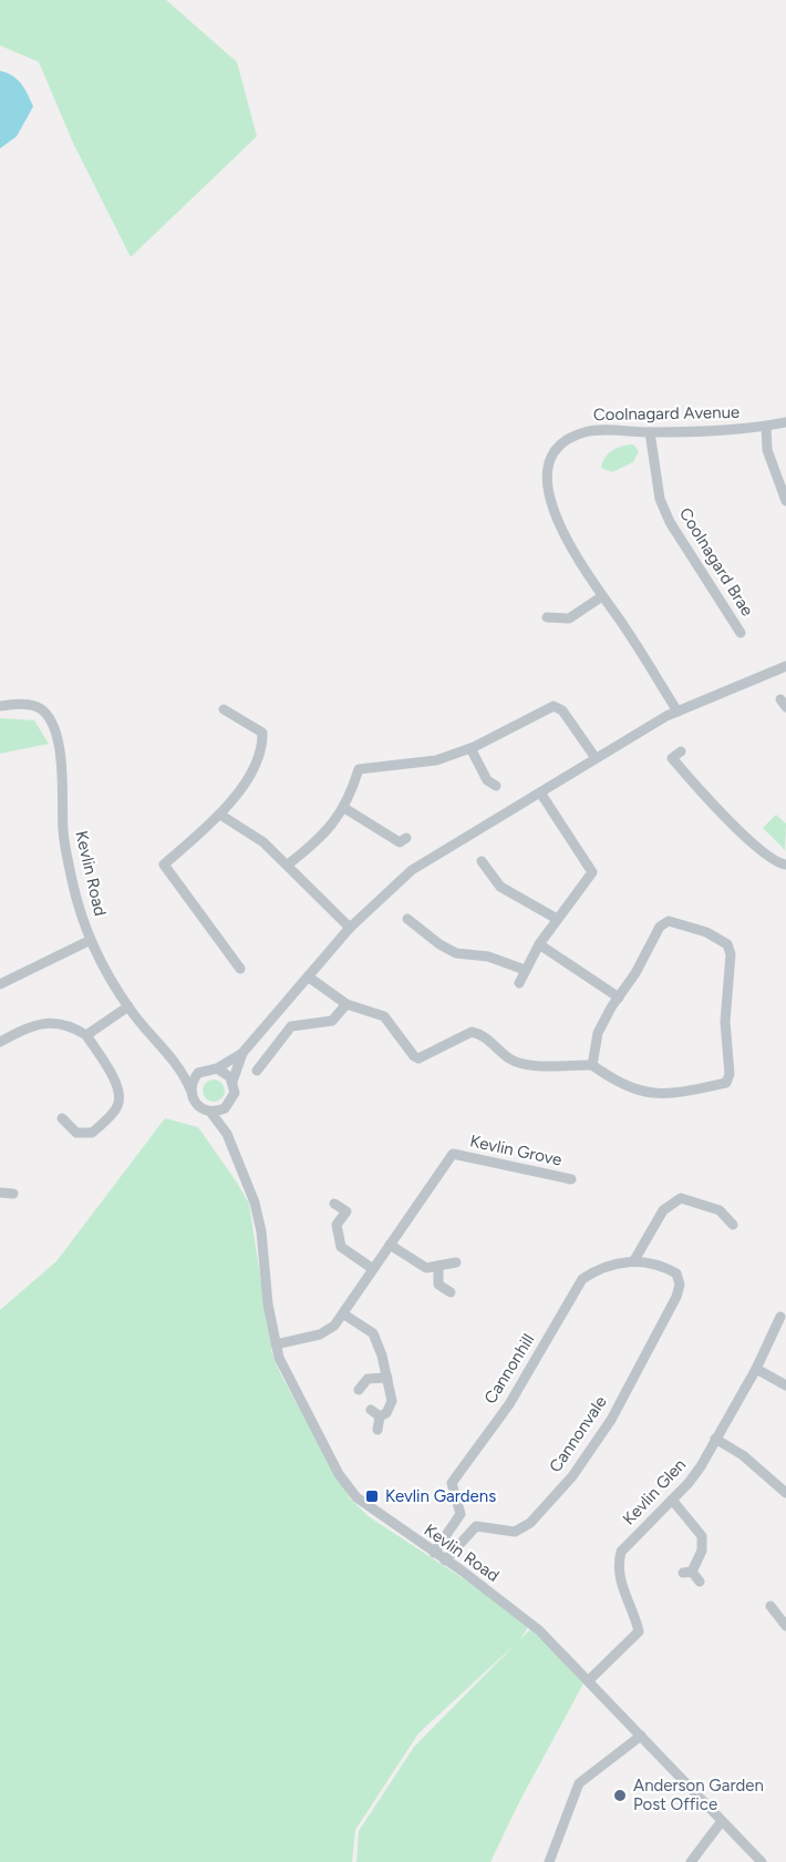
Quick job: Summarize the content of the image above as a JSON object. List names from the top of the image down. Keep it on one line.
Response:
{"streets":{"street":["Coolnagard Avenue","Coolnagard Brae","Kevlin Road","Kevlin Grove","Cannonhill","Cannonvale","Kevlin Glen"]},"crossings":[["Coolnagard Avenue","Coolnagard Brae"],["Kevlin Road","Cannonhill"],["Kevlin Road","Cannonvale"],["Kevlin Road","Kevlin Glen"],["Cannonhill","Cannonvale"]],"places":{"transit":["Kevlin Gardens"],"other":["Anderson Garden Post Office"]}}
